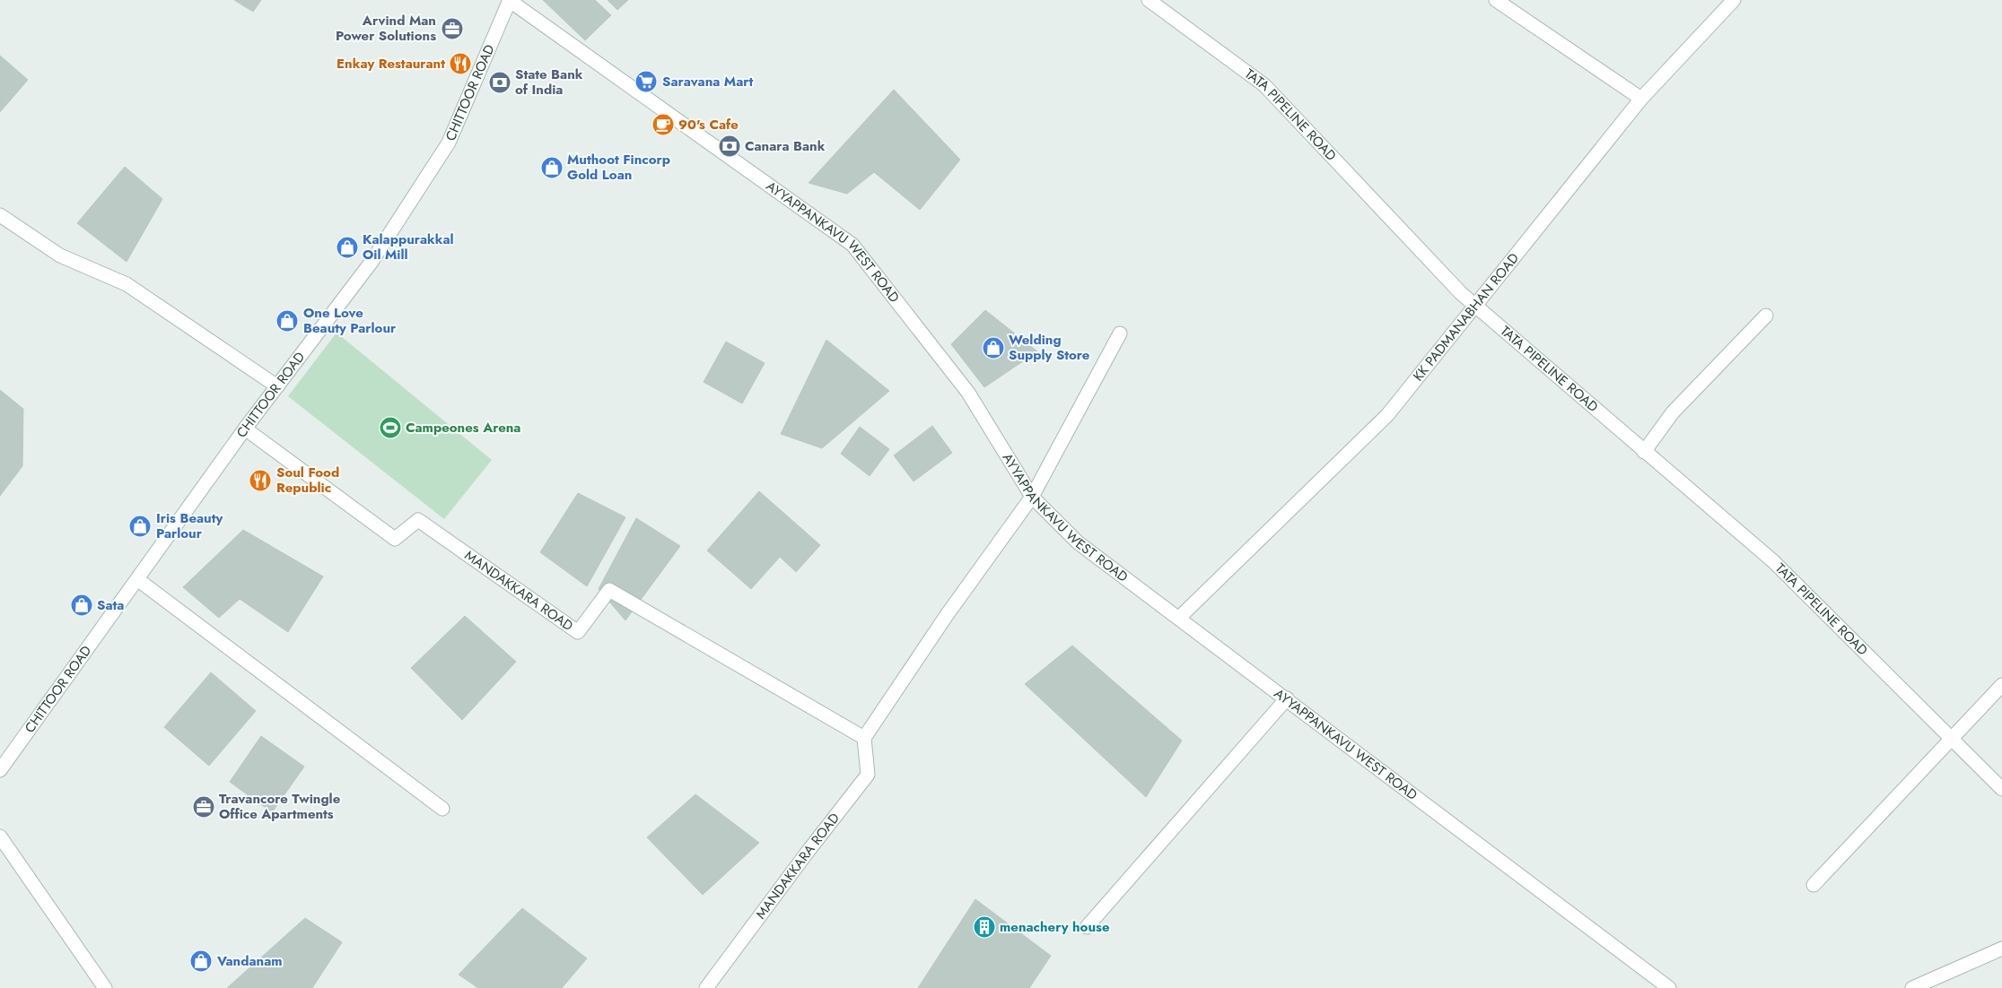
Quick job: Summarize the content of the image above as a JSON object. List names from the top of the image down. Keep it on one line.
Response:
{"streets":{"street":["CHITTOOR ROAD","TATA PIPELINE ROAD","AYYAPPANKAVU WEST ROAD","KK PADMANABHAN ROAD","MANDAKKARA ROAD"]},"crossings":[["CHITTOOR ROAD","AYYAPPANKAVU WEST ROAD"],["CHITTOOR ROAD","MANDAKKARA ROAD"],["TATA PIPELINE ROAD","KK PADMANABHAN ROAD"],["AYYAPPANKAVU WEST ROAD","KK PADMANABHAN ROAD"]],"places":{"office":["Arvind Man Power Solutions","Travancore Twingle Office Apartments"],"restaurant":["Enkay Restaurant","Soul Food Republic"],"supermarket":["Saravana Mart"],"bank":["State Bank of India","Canara Bank"],"cafe":["90's Cafe"],"shop":["Muthoot Fincorp Gold Loan","Kalappurakkal Oil Mill","One Love Beauty Parlour","Welding Supply Store","Iris Beauty Parlour","Sata","Vandanam"],"sports":["Campeones Arena"],"building":["menachery house"]}}
